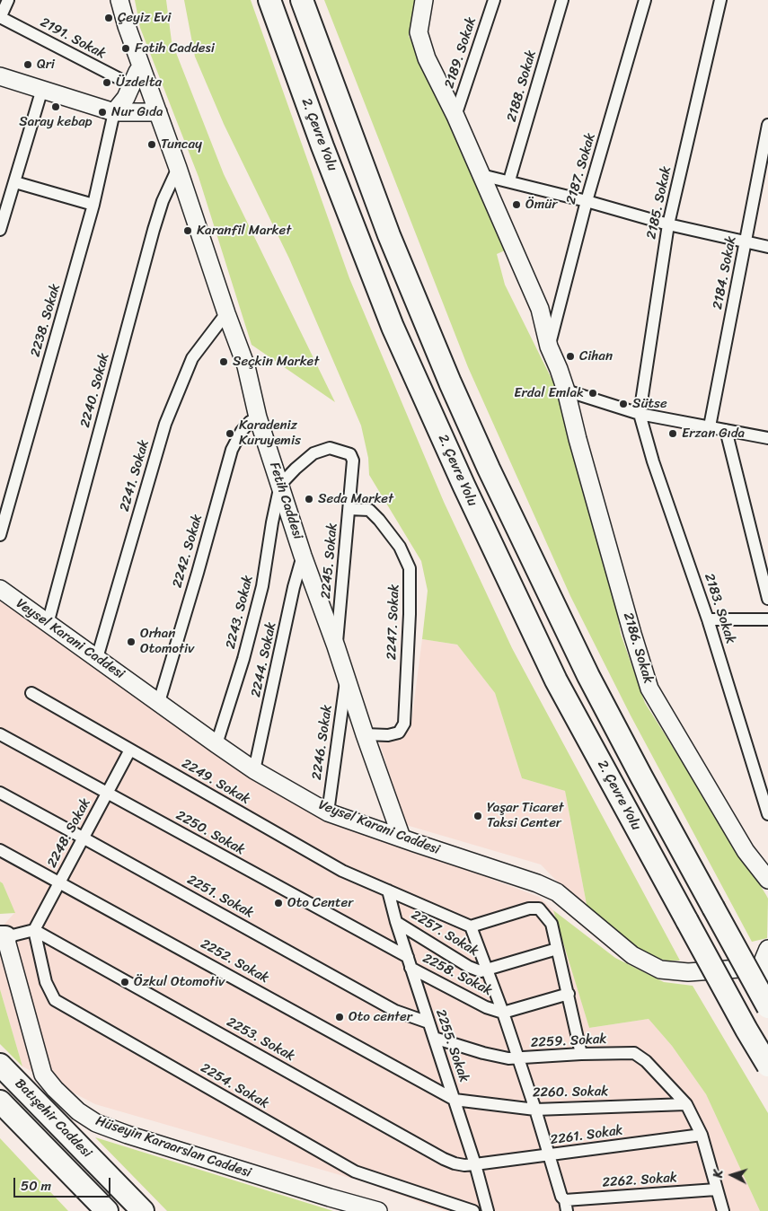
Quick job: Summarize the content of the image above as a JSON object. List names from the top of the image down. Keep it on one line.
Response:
{"streets":{"highway":["2. Çevre Yolu","Batışehir Caddesi"],"main road":["Fetih Caddesi","Veysel Karani Caddesi","2186. Sokak","Hüseyin Karaarslan Caddesi"],"street":["2191. Sokak","2189. Sokak","2188. Sokak","2187. Sokak","2185. Sokak","2184. Sokak","2238. Sokak","2240. Sokak","2241. Sokak","2242. Sokak","2245. Sokak","2183. Sokak","2243. Sokak","2247. Sokak","2244. Sokak","2246. Sokak","2249. Sokak","2248. Sokak","2250. Sokak","2251. Sokak","2257. Sokak","2252. Sokak","2258. Sokak","2253. Sokak","2259. Sokak","2255. Sokak","2254. Sokak","2260. Sokak","2261. Sokak","2262. Sokak"]},"crossings":[["2189. Sokak","2186. Sokak"],["2187. Sokak","2186. Sokak"],["2185. Sokak","2183. Sokak"],["2240. Sokak","Fetih Caddesi"],["2240. Sokak","Veysel Karani Caddesi"],["2241. Sokak","Fetih Caddesi"],["2241. Sokak","Veysel Karani Caddesi"],["Fetih Caddesi","2242. Sokak"],["Fetih Caddesi","2245. Sokak"],["Fetih Caddesi","2243. Sokak"],["Fetih Caddesi","2247. Sokak"],["Fetih Caddesi","Veysel Karani Caddesi"],["Fetih Caddesi","2244. Sokak"],["Fetih Caddesi","2246. Sokak"],["2242. Sokak","Veysel Karani Caddesi"],["2245. Sokak","2243. Sokak"],["2245. Sokak","2247. Sokak"],["2243. Sokak","Veysel Karani Caddesi"],["Veysel Karani Caddesi","2244. Sokak"],["Veysel Karani Caddesi","2246. Sokak"],["2249. Sokak","2248. Sokak"],["2249. Sokak","2255. Sokak"],["2248. Sokak","2250. Sokak"],["2248. Sokak","2251. Sokak"],["2248. Sokak","2252. Sokak"],["2248. Sokak","2253. Sokak"],["2248. Sokak","2254. Sokak"],["2250. Sokak","2258. Sokak"],["2250. Sokak","2255. Sokak"],["2251. Sokak","2255. Sokak"],["2257. Sokak","2255. Sokak"],["2252. Sokak","2255. Sokak"],["2252. Sokak","2260. Sokak"],["2258. Sokak","2255. Sokak"],["2253. Sokak","2255. Sokak"],["2253. Sokak","2254. Sokak"],["2253. Sokak","2261. Sokak"],["2259. Sokak","2255. Sokak"],["2259. Sokak","2260. Sokak"],["2259. Sokak","2261. Sokak"],["2259. Sokak","2262. Sokak"],["2255. Sokak","2260. Sokak"],["2255. Sokak","2261. Sokak"]],"places":["Çeyiz Evi","Fatih Caddesi","Qri","Üzdelta","Saray kebap","Nur Gıda","Tuncay","Ömür","Karanfil Market","Cihan","Seçkin Market","Erdal Emlak","Sütse","Karadeniz Kuruyemis","Erzan Gıda","Seda Market","Orhan Otomotiv","Yaşar Ticaret Taksi Center","Oto Center","Özkul Otomotiv","Oto center"],"scale_bar":"50 m","north":"left"}
